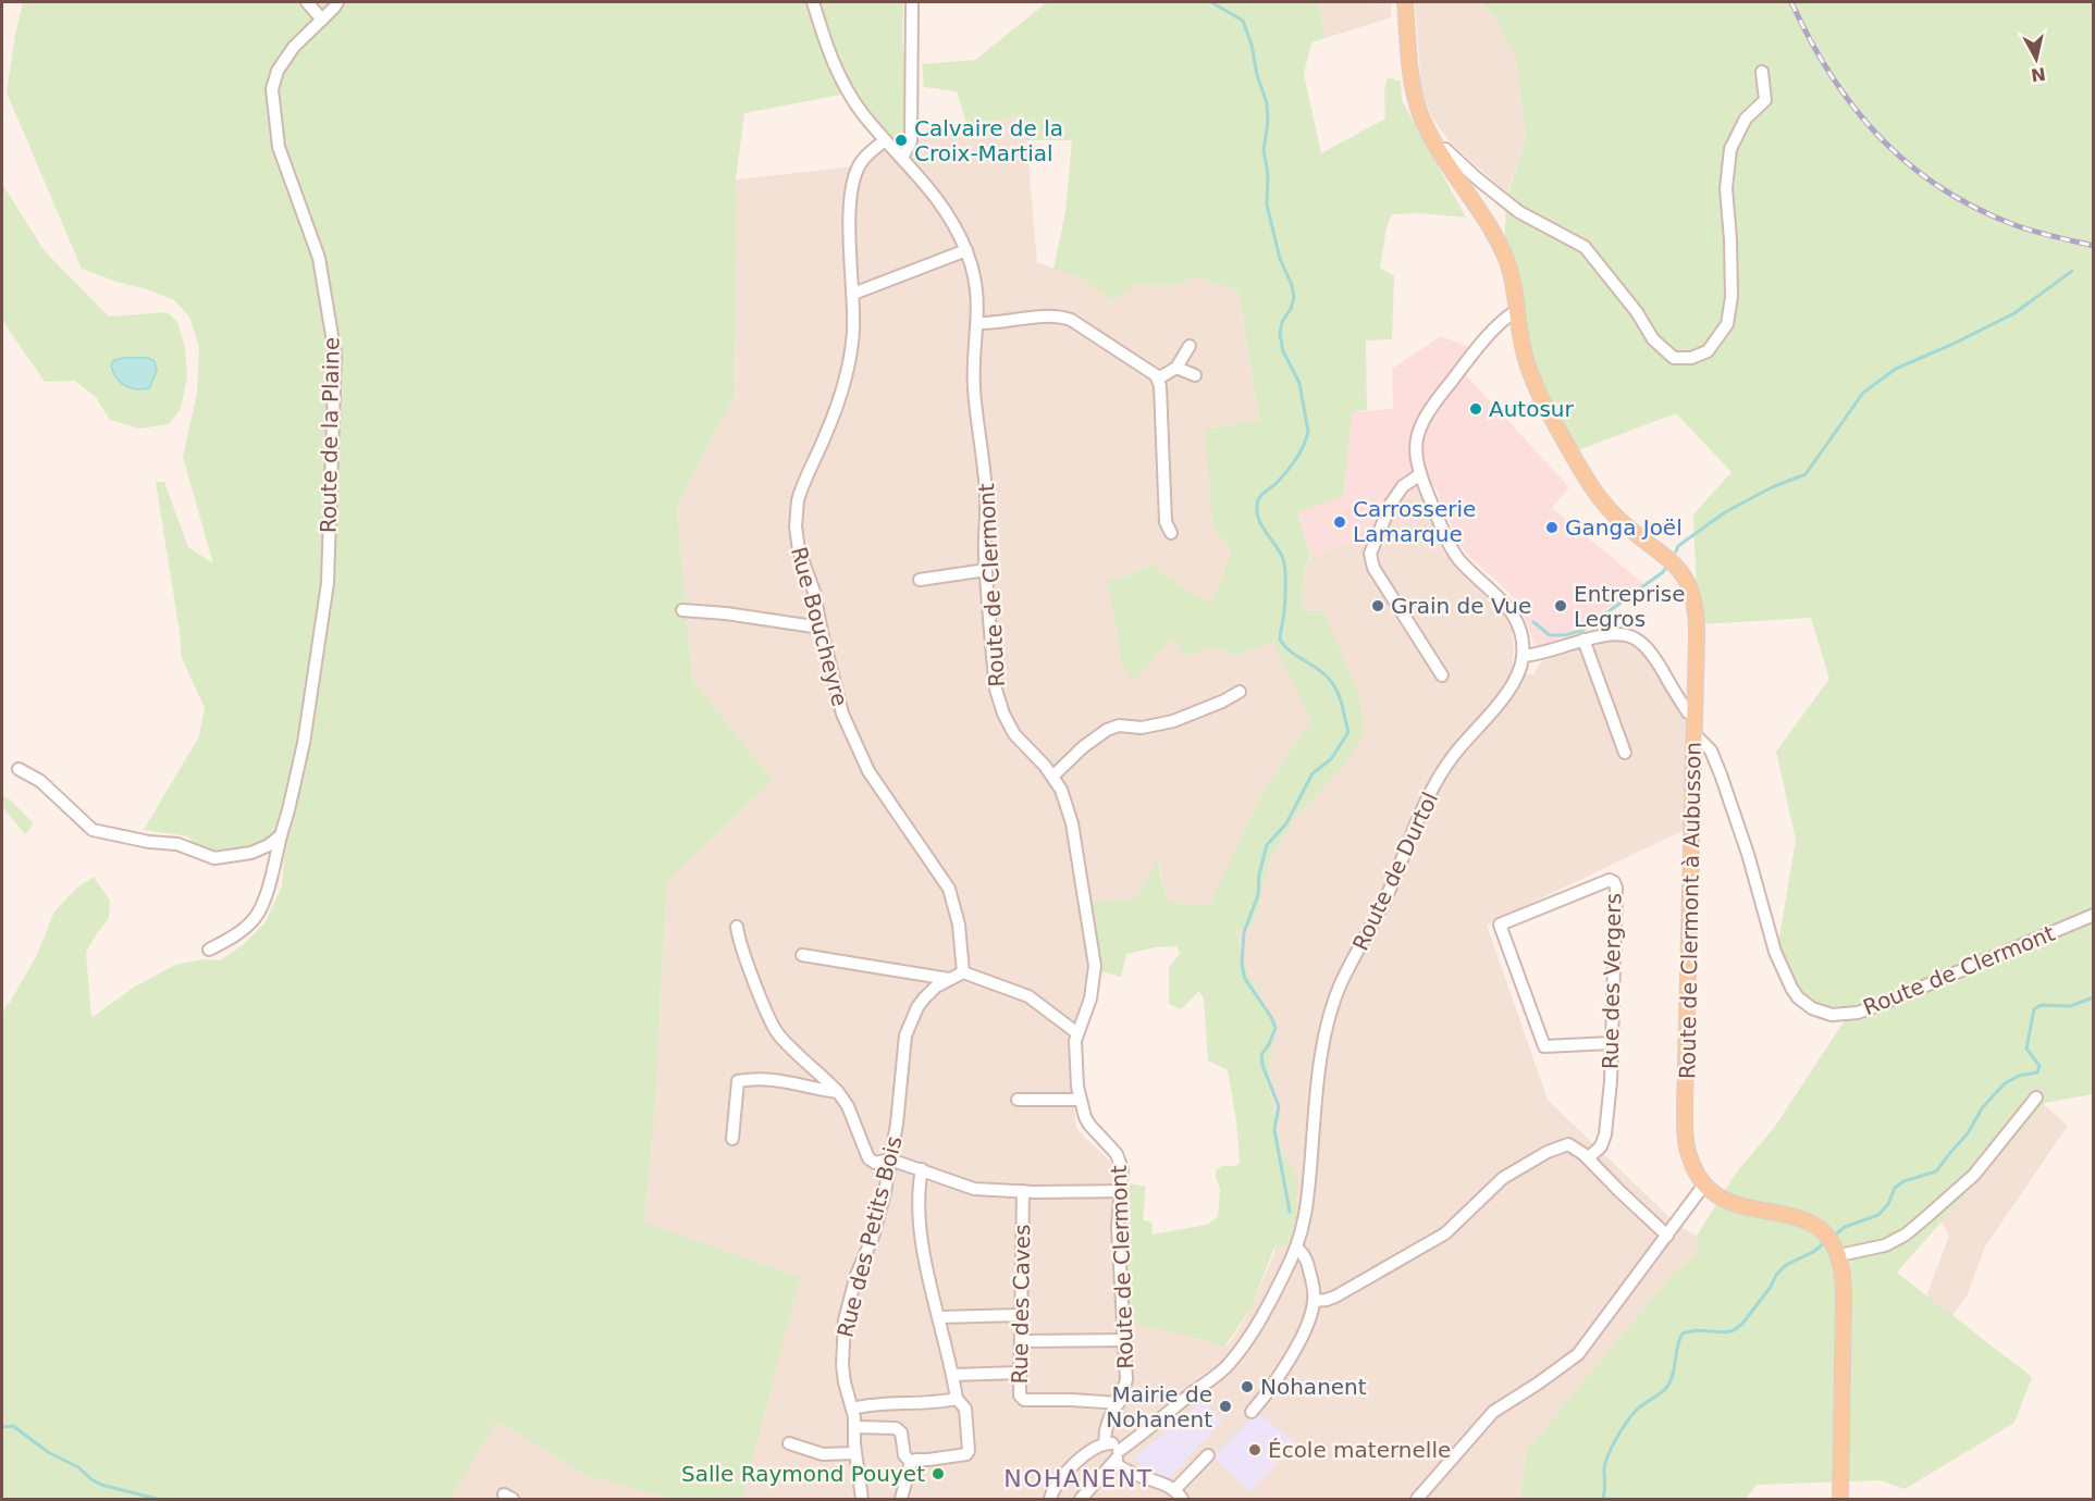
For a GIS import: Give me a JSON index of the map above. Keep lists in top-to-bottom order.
{
  "streets": {
    "main road": ["Route de Clermont à Aubusson"],
    "street": [
      "Route de la Plaine",
      "Route de Clermont",
      "Rue Boucheyre",
      "Route de Durtol",
      "Rue des Vergers",
      "Rue des Petits Bois",
      "Rue des Caves"
    ]
  },
  "crossings": [
    ["Route de Clermont", "Rue Boucheyre"],
    ["Route de Clermont", "Route de Clermont à Aubusson"],
    ["Route de Clermont", "Rue des Caves"],
    ["Rue Boucheyre", "Rue des Petits Bois"]
  ],
  "districts": ["NOHANENT"],
  "places": [
    "Calvaire de la Croix-Martial",
    "Autosur",
    "Carrosserie Lamarque",
    "Ganga Joël",
    "Grain de Vue",
    "Entreprise Legros",
    "Nohanent",
    "Mairie de Nohanent",
    "École maternelle",
    "Salle Raymond Pouyet"
  ],
  "north": "bottom"
}
